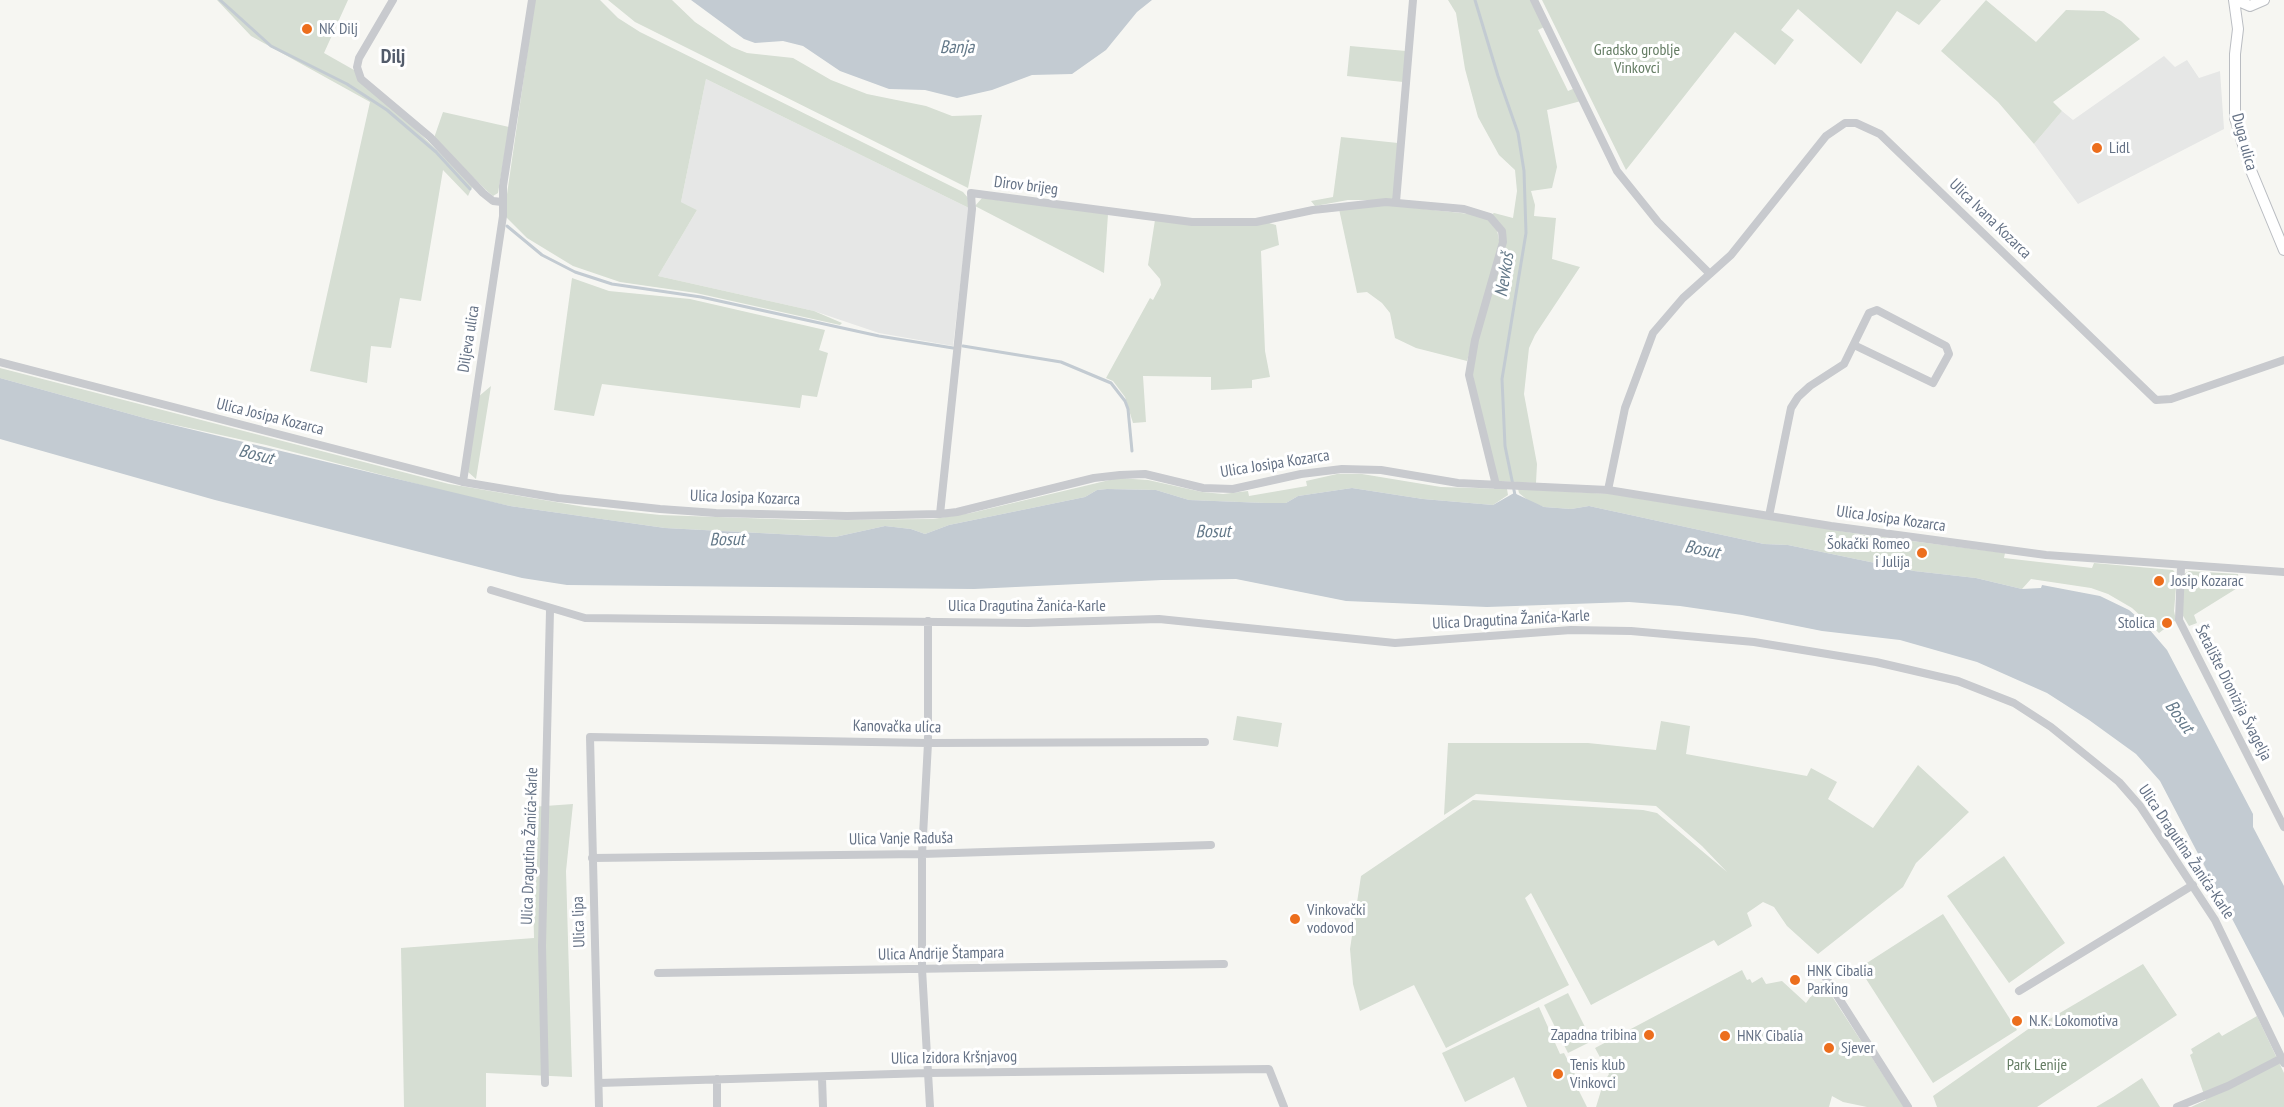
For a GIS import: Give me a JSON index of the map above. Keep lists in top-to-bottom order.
{
  "streets": {
    "main road": ["Duga ulica"],
    "street": [
      "Dirov brijeg",
      "Ulica Ivana Kozarca",
      "Diljeva ulica",
      "Ulica Josipa Kozarca",
      "Ulica Dragutina Žanića-Karle",
      "Šetalište Dionizija Švagelja",
      "Kanovačka ulica",
      "Ulica Vanje Raduša",
      "Ulica lipa",
      "Ulica Andrije Štampara",
      "Ulica Izidora Kršnjavog"
    ]
  },
  "crossings": [
    ["Dirov brijeg", "Ulica Josipa Kozarca"],
    ["Ulica Ivana Kozarca", "Ulica Josipa Kozarca"],
    ["Diljeva ulica", "Ulica Josipa Kozarca"],
    ["Ulica Josipa Kozarca", "Šetalište Dionizija Švagelja"],
    ["Kanovačka ulica", "Ulica lipa"],
    ["Ulica Vanje Raduša", "Ulica lipa"],
    ["Ulica lipa", "Ulica Izidora Kršnjavog"]
  ],
  "districts": ["Dilj"],
  "water": ["Banja", "Nevkoš", "Bosut"],
  "parks": ["Gradsko groblje Vinkovci", "Park Lenije"],
  "places": [
    "NK Dilj",
    "Lidl",
    "Šokački Romeo i Julija",
    "Josip Kozarac",
    "Stolica",
    "Vinkovački vodovod",
    "HNK Cibalia Parking",
    "N.K. Lokomotiva",
    "Zapadna tribina",
    "HNK Cibalia",
    "Sjever",
    "Tenis klub Vinkovci"
  ]
}
